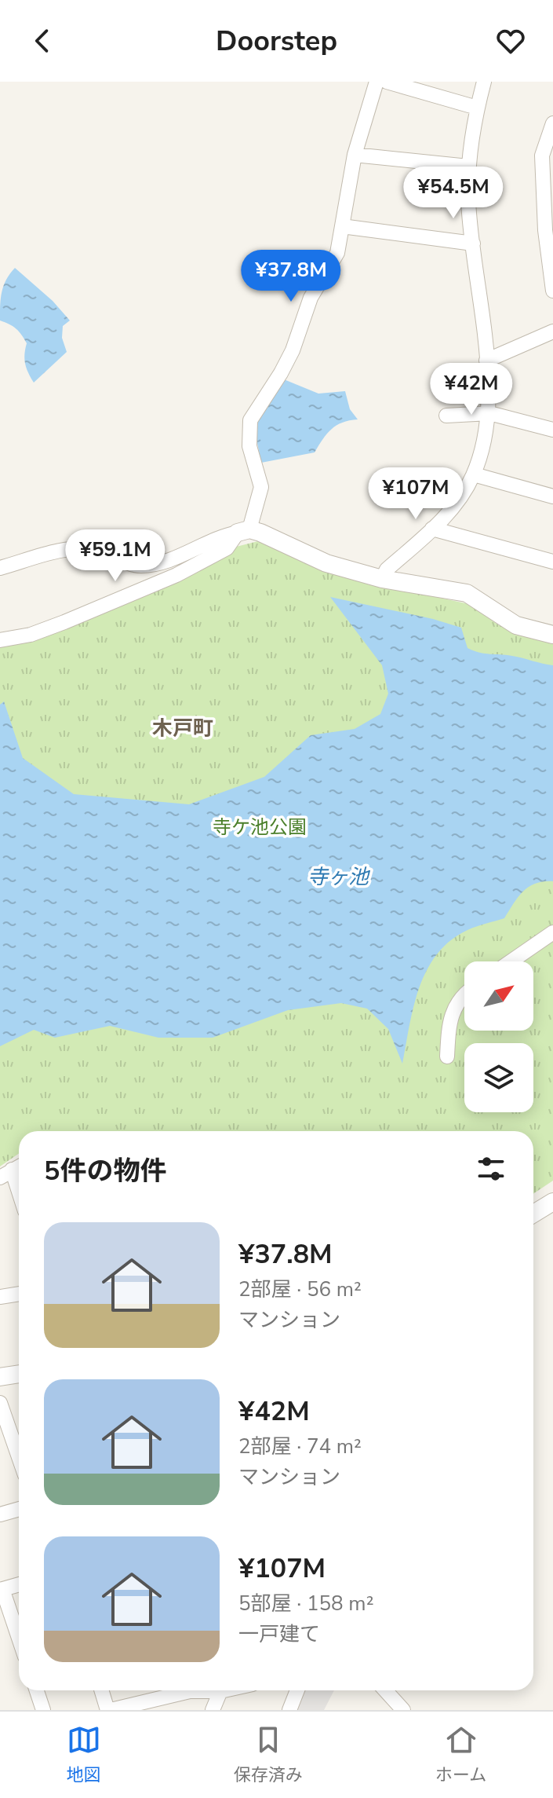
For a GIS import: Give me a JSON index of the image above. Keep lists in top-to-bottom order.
{
  "districts": ["木戸町"],
  "water": ["寺ヶ池"],
  "parks": ["寺ケ池公園"],
  "north": "top right",
  "page": {
    "header": "Doorstep",
    "price": [
      "¥54.5M",
      "¥37.8M",
      "¥42M",
      "¥107M",
      "¥59.1M"
    ],
    "heading": "5件の物件",
    "list": [
      {
        "name": "¥37.8M",
        "note": "2部屋 · 56 m² · マンション"
      },
      {
        "name": "¥42M",
        "note": "2部屋 · 74 m² · マンション"
      },
      {
        "name": "¥107M",
        "note": "5部屋 · 158 m² · 一戸建て"
      }
    ],
    "tabs": ["地図", "保存済み", "ホーム"]
  }
}
